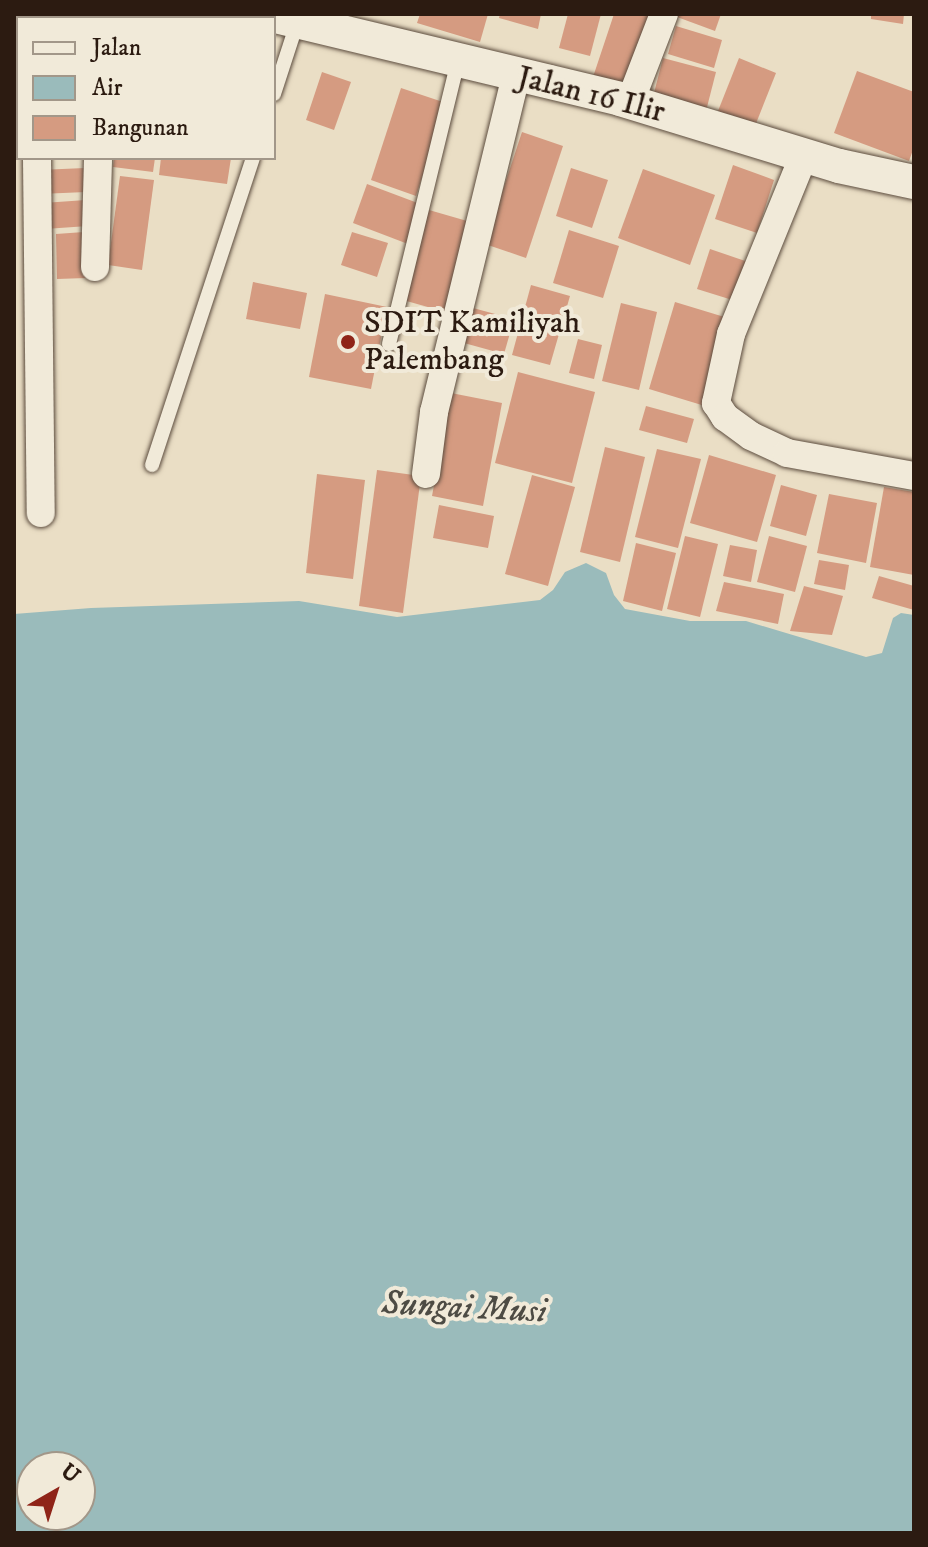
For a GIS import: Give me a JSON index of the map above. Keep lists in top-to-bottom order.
{
  "streets": {
    "street": ["Jalan 16 Ilir"]
  },
  "water": ["Sungai Musi"],
  "places": ["SDIT Kamiliyah Palembang"],
  "legend": ["Jalan", "Air", "Bangunan"],
  "north": "top right"
}
